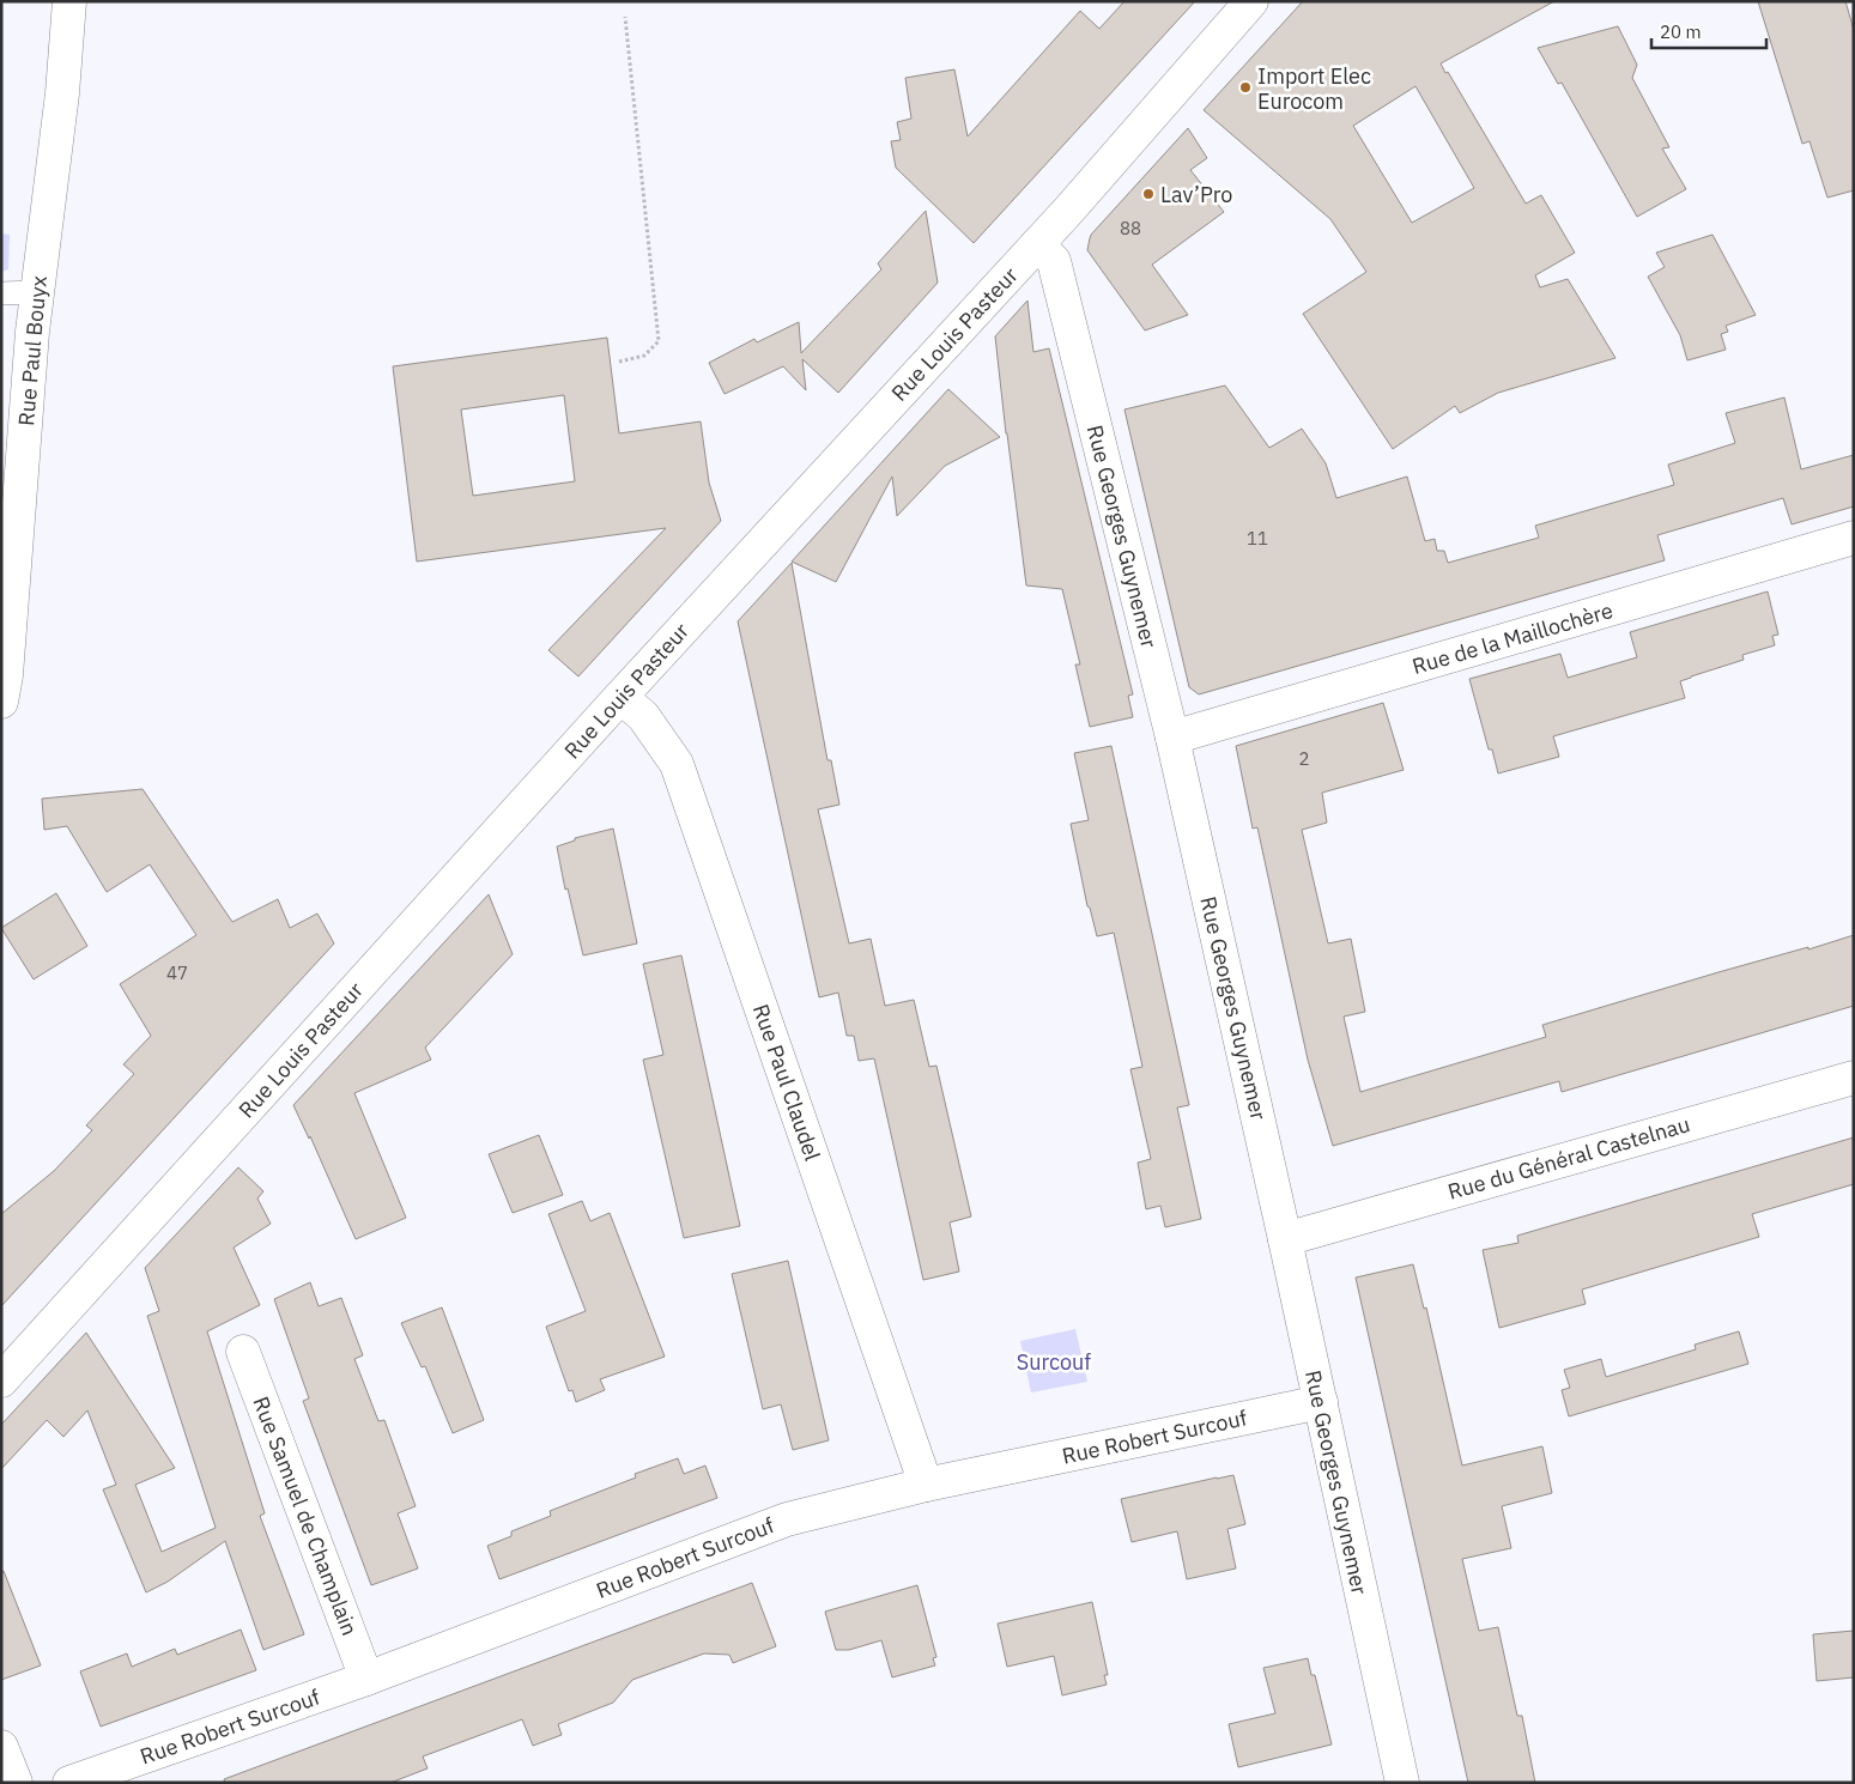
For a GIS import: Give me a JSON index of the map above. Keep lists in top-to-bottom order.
{
  "streets": {
    "street": [
      "Rue Louis Pasteur",
      "Rue Paul Bouyx",
      "Rue Georges Guynemer",
      "Rue de la Maillochère",
      "Rue Paul Claudel",
      "Rue du Général Castelnau",
      "Rue Robert Surcouf",
      "Rue Samuel de Champlain"
    ]
  },
  "crossings": [
    ["Rue Louis Pasteur", "Rue Georges Guynemer"],
    ["Rue Louis Pasteur", "Rue Paul Claudel"],
    ["Rue Georges Guynemer", "Rue de la Maillochère"],
    ["Rue Georges Guynemer", "Rue du Général Castelnau"],
    ["Rue Georges Guynemer", "Rue Robert Surcouf"],
    ["Rue Paul Claudel", "Rue Robert Surcouf"],
    ["Rue Robert Surcouf", "Rue Samuel de Champlain"]
  ],
  "parks": ["Surcouf"],
  "places": ["Import Elec Eurocom", "Lav’Pro"],
  "house_numbers": [
    "88",
    "11",
    "2",
    "47"
  ],
  "scale_bar": "20 m"
}
